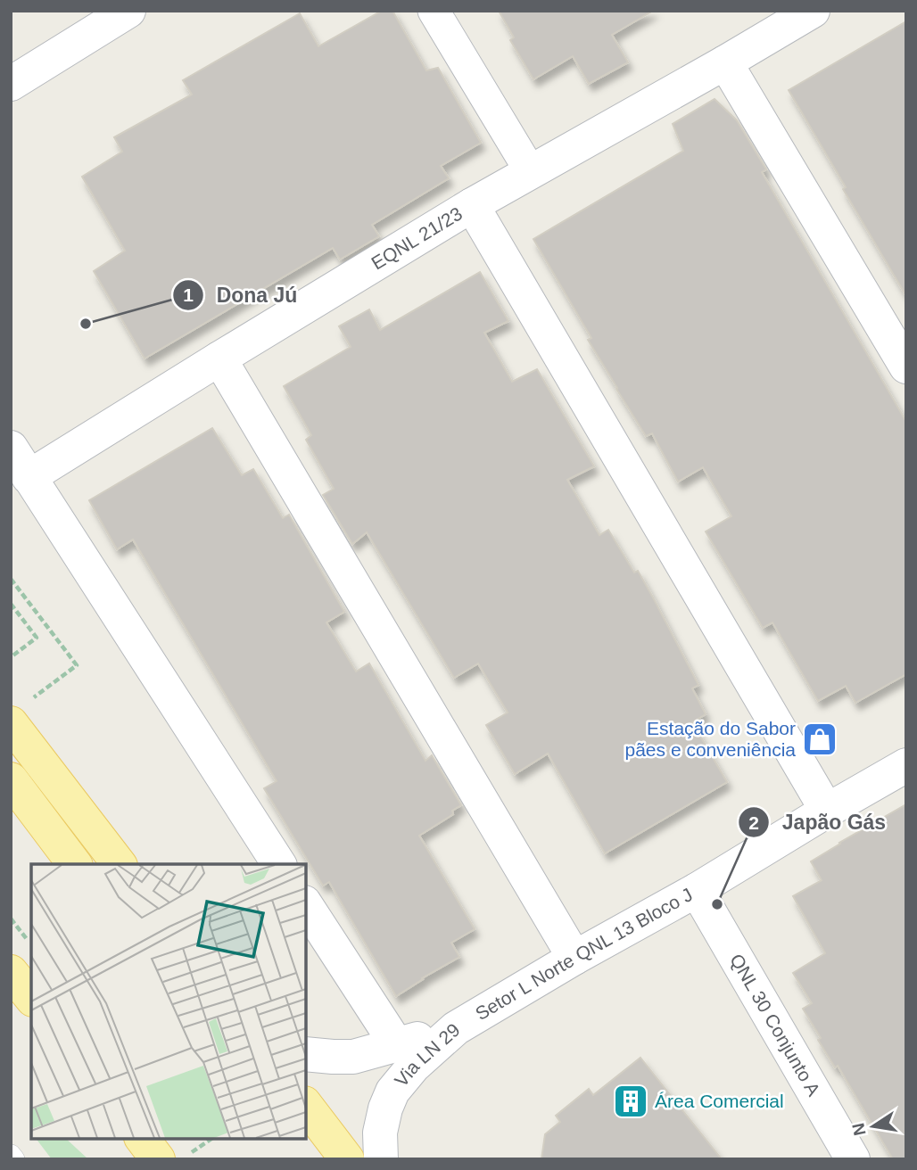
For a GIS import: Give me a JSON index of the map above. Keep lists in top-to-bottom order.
{
  "streets": {
    "street": [
      "EQNL 21/23",
      "Setor L Norte QNL 13 Bloco J",
      "QNL 30 Conjunto A",
      "Via LN 29"
    ]
  },
  "crossings": [
    ["Setor L Norte QNL 13 Bloco J", "QNL 30 Conjunto A"],
    ["Setor L Norte QNL 13 Bloco J", "Via LN 29"]
  ],
  "places": {
    "other": ["Dona Jú", "Japão Gás"],
    "shop": ["Estação do Sabor pães e conveniência"],
    "building": ["Área Comercial"]
  },
  "north": "left"
}
